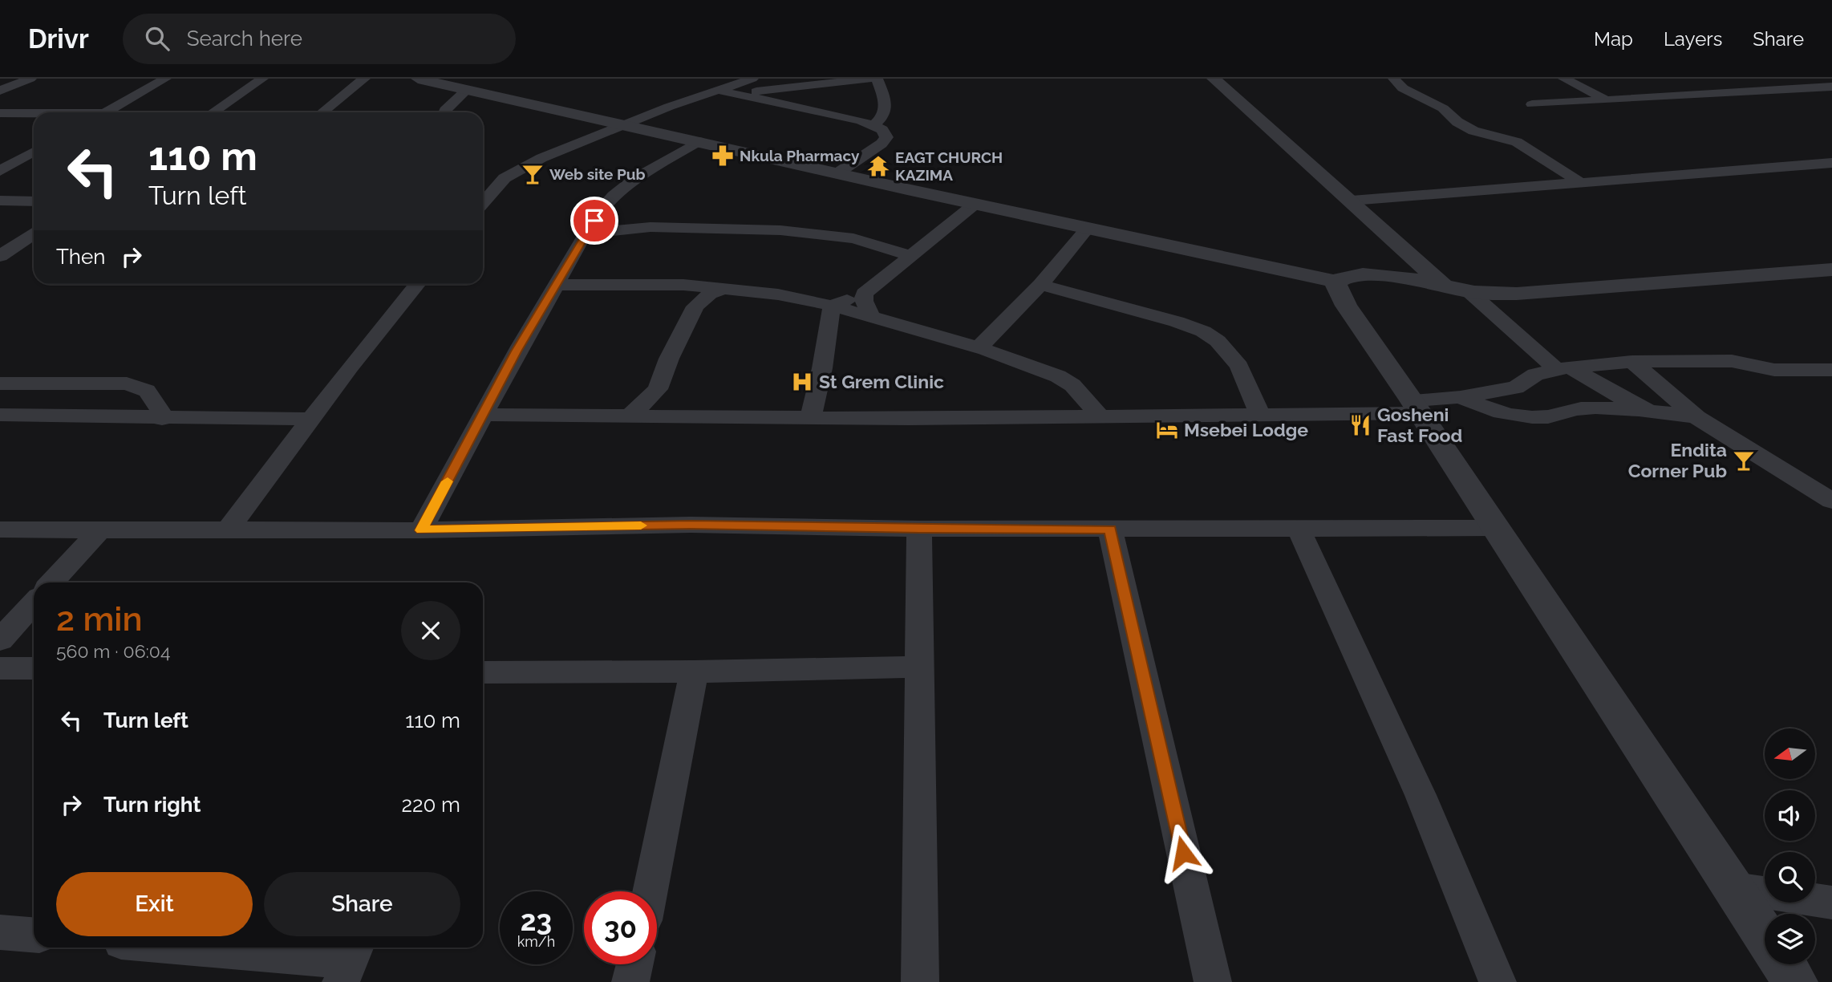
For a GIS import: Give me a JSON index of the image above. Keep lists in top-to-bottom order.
{
  "places": {
    "pharmacy": ["Nkula Pharmacy"],
    "temple": ["EAGT CHURCH KAZIMA"],
    "bar": ["Web site Pub", "Endita Corner Pub"],
    "hospital": ["St Grem Clinic"],
    "restaurant": ["Gosheni Fast Food"],
    "hotel": ["Msebei Lodge"]
  },
  "north": "left",
  "page": {
    "header": "Drivr",
    "search": "Search here",
    "nav": ["Map", "Layers", "Share"],
    "turn": ["110 m", "Turn left"],
    "then": "Then",
    "heading": ["2 min", "560 m · 06:04"],
    "list": [
      {
        "name": "Turn left",
        "value": "110 m"
      },
      {
        "name": "Turn right",
        "value": "220 m"
      }
    ],
    "buttons": ["Exit", "Share"],
    "speed": "23 km/h",
    "limit": "30"
  }
}
